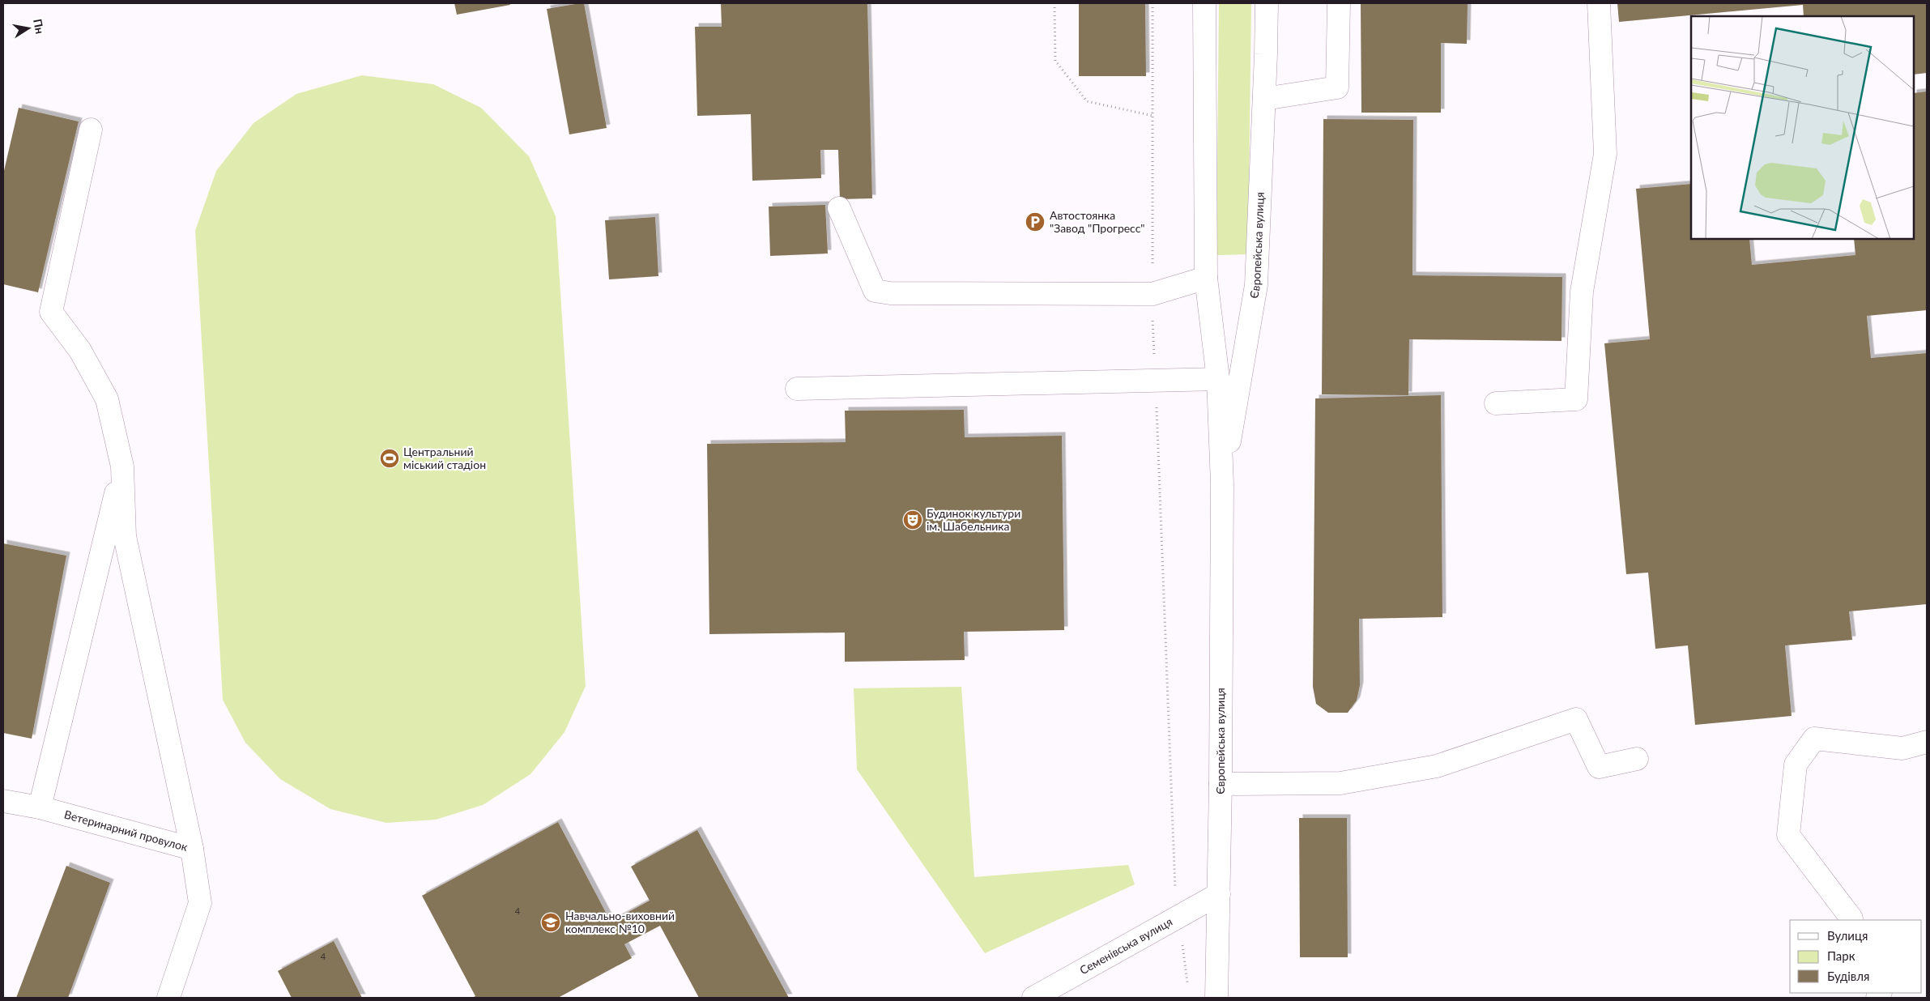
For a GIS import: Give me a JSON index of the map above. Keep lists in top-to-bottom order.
{
  "streets": {
    "street": ["Європейська вулиця", "Ветеринарний провулок", "Семенівська вулиця"]
  },
  "crossings": [
    ["Європейська вулиця", "Семенівська вулиця"]
  ],
  "places": {
    "parking": ["Автостоянка \"Завод \"Прогресс\""],
    "sports": ["Центральний міський стадіон"],
    "theatre": ["Будинок культури ім. Шабельника"],
    "school or university": ["Навчально-виховний комплекс №10"]
  },
  "house_numbers": ["4", "4"],
  "legend": ["Вулиця", "Парк", "Будівля"],
  "north": "right"
}
